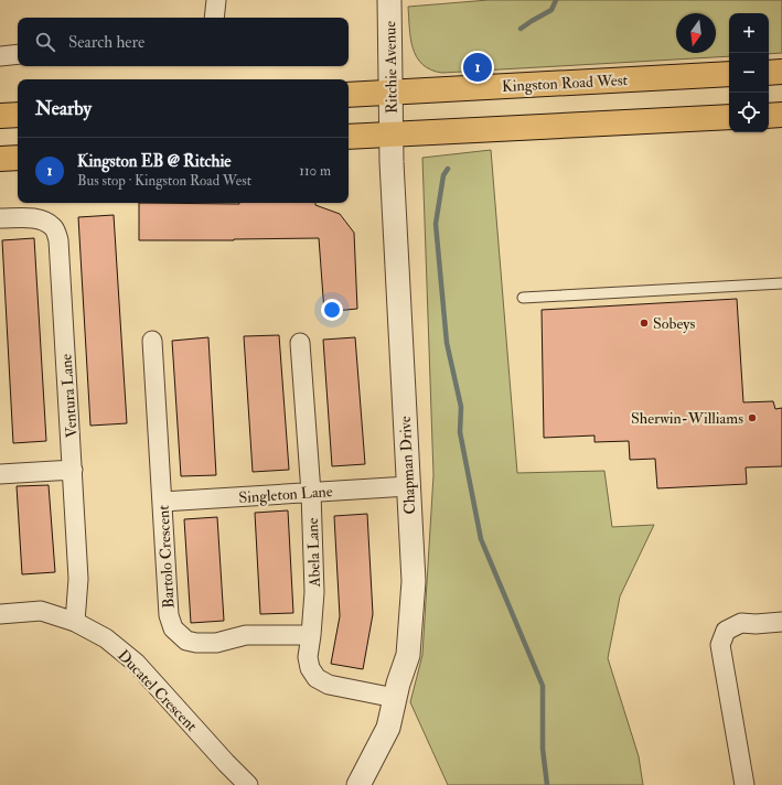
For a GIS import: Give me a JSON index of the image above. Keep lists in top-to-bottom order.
{
  "streets": {
    "main road": ["Kingston Road West"],
    "street": [
      "Ritchie Avenue",
      "Ventura Lane",
      "Chapman Drive",
      "Singleton Lane",
      "Abela Lane",
      "Bartolo Crescent",
      "Ducatel Crescent"
    ]
  },
  "crossings": [
    ["Ritchie Avenue", "Kingston Road West"],
    ["Ritchie Avenue", "Chapman Drive"],
    ["Ventura Lane", "Ducatel Crescent"],
    ["Chapman Drive", "Singleton Lane"],
    ["Chapman Drive", "Abela Lane"],
    ["Singleton Lane", "Abela Lane"],
    ["Singleton Lane", "Bartolo Crescent"],
    ["Abela Lane", "Bartolo Crescent"]
  ],
  "places": ["Sobeys", "Sherwin-Williams"],
  "north": "bottom",
  "page": {
    "map_buttons": ["+", "−"],
    "search": "Search here",
    "pins": "1",
    "heading": "Nearby",
    "list": [
      {
        "mark": "1",
        "name": "Kingston EB @ Ritchie",
        "note": "Bus stop · Kingston Road West",
        "value": "110 m"
      }
    ]
  }
}
